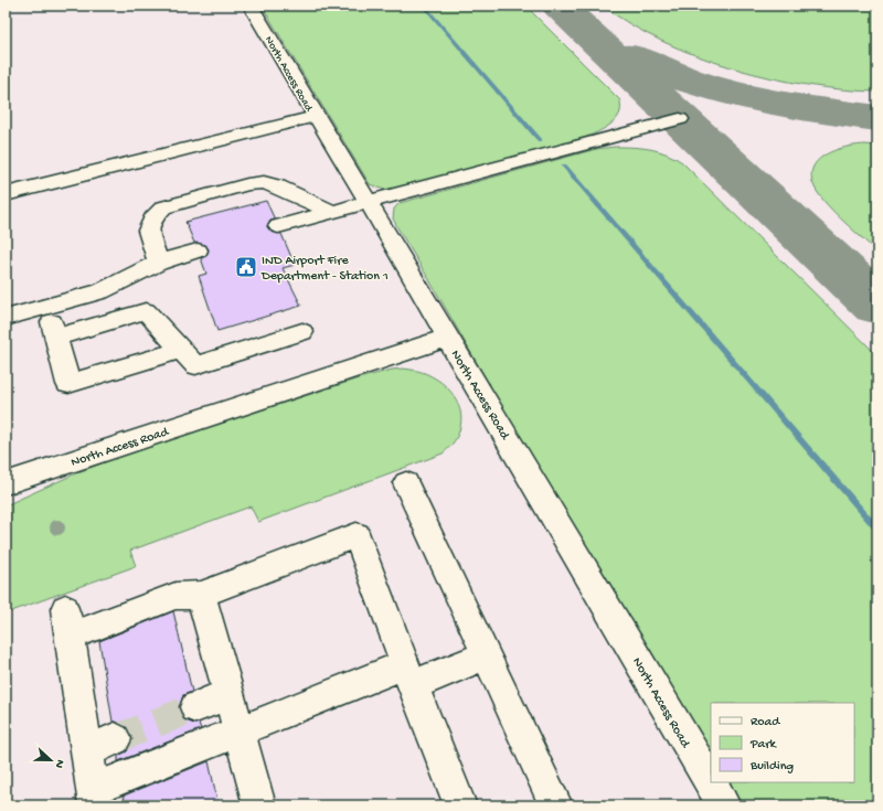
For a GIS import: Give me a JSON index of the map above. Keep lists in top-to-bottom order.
{
  "streets": {
    "street": ["North Access Road"]
  },
  "places": {
    "public building": ["IND Airport Fire Department - Station 1"]
  },
  "legend": ["Road", "Park", "Building"],
  "north": "right"
}
